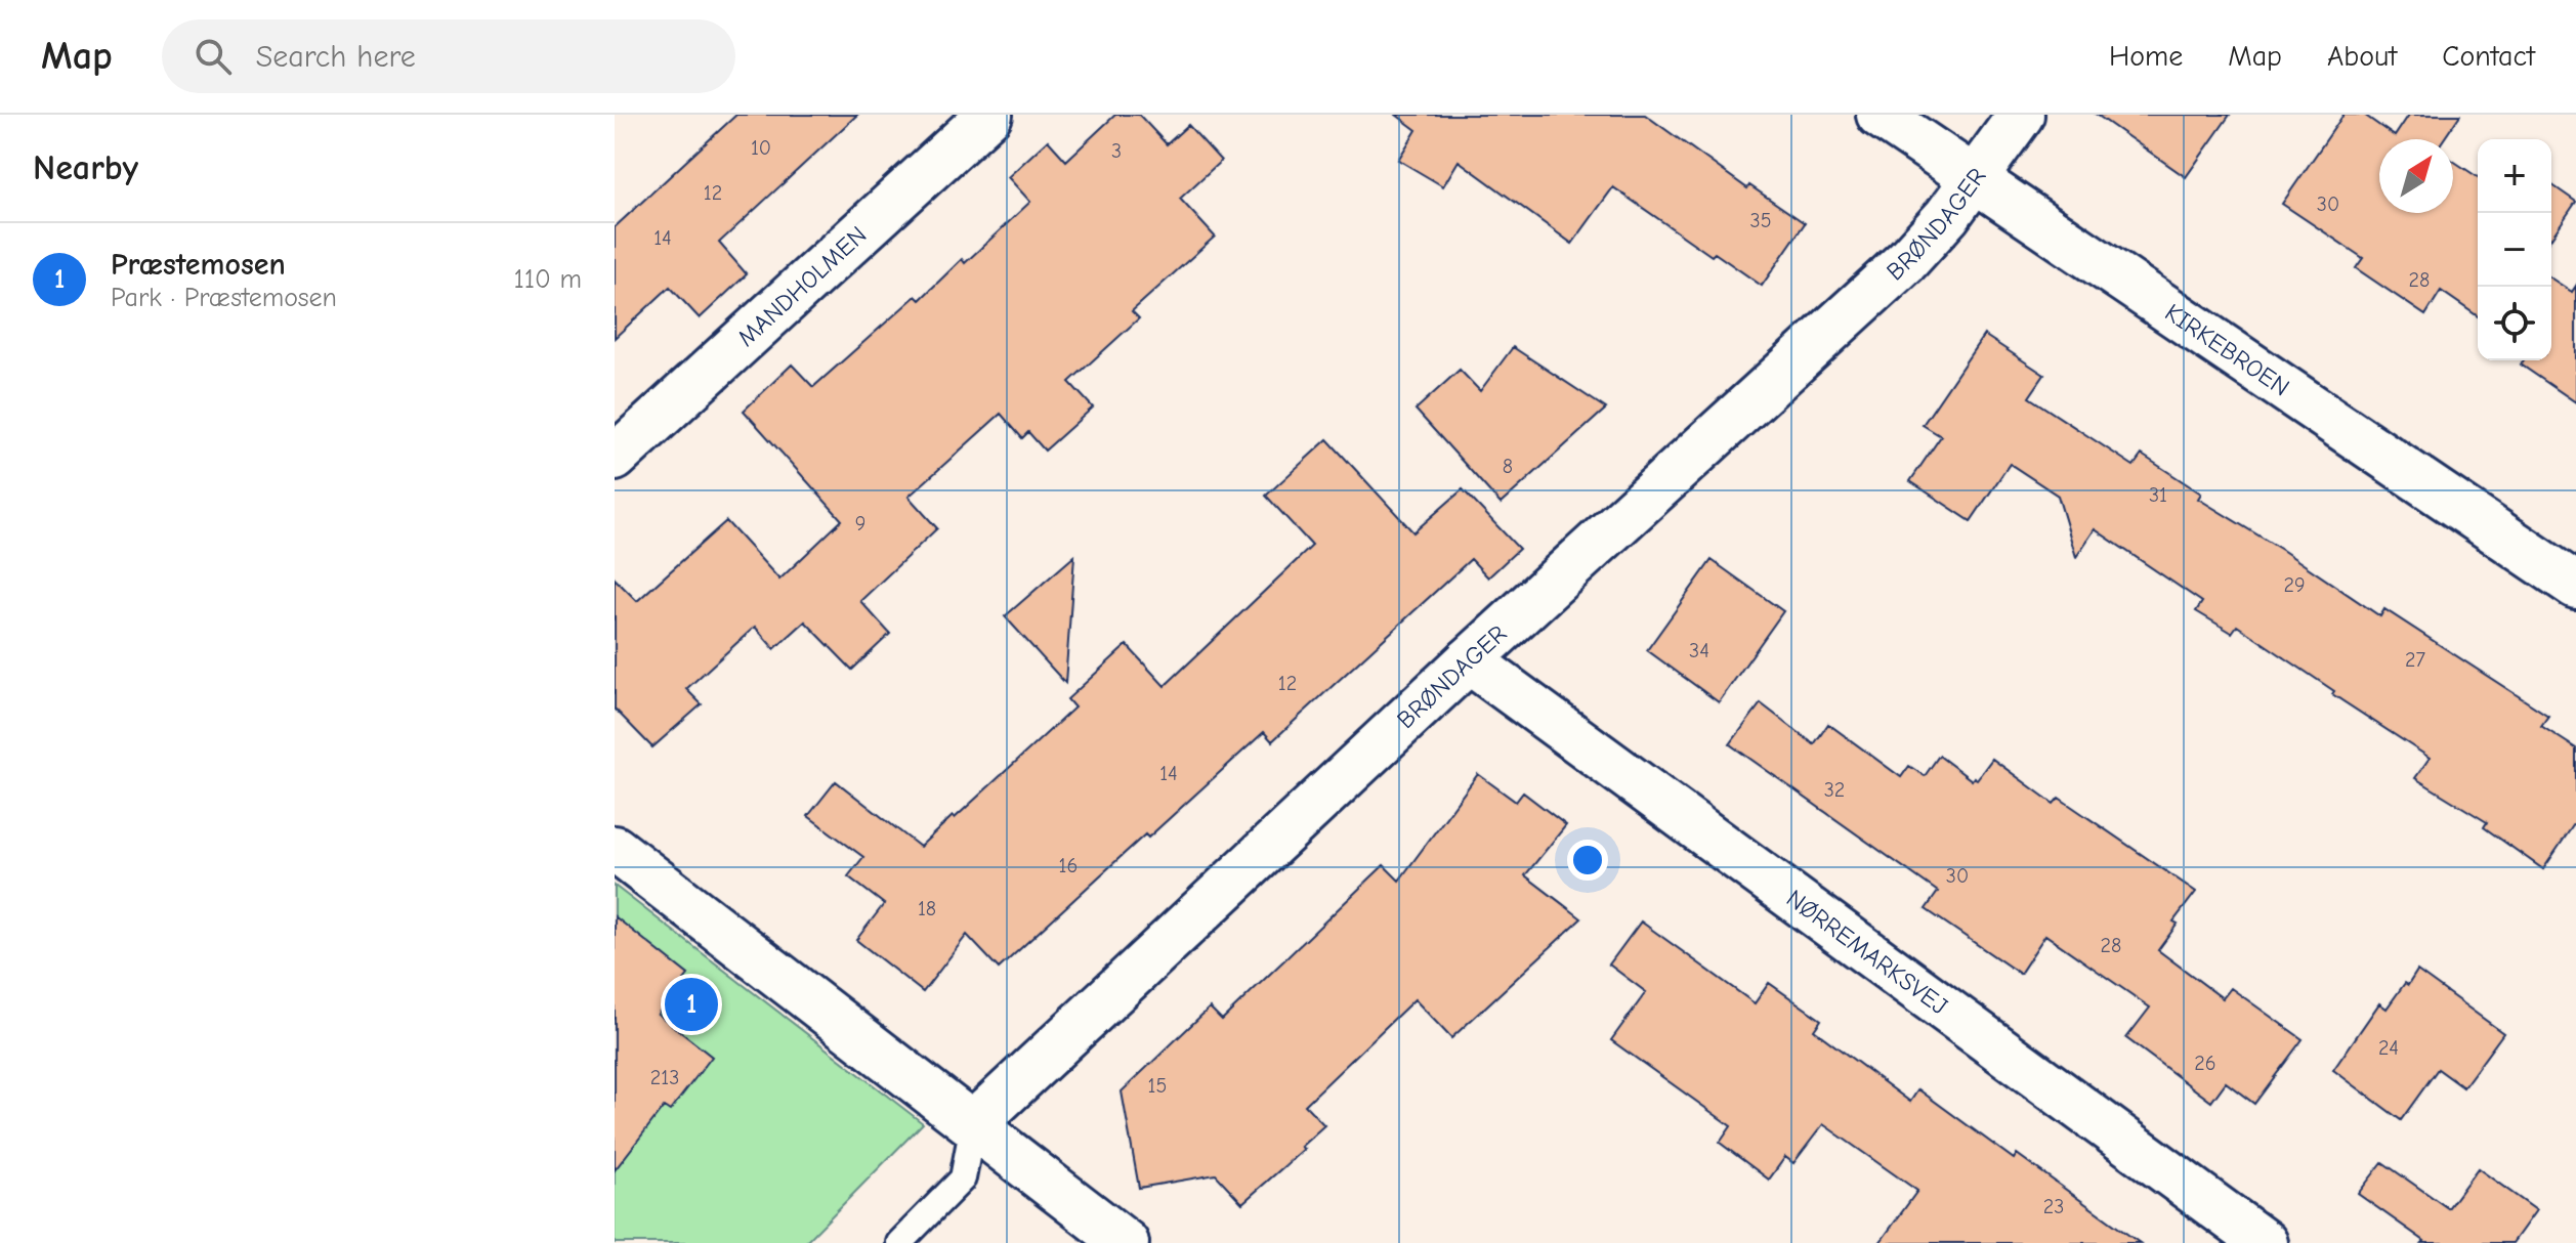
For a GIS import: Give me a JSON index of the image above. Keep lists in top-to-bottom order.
{
  "streets": {
    "street": [
      "BRØNDAGER",
      "MANDHOLMEN",
      "KIRKEBROEN",
      "NØRREMARKSVEJ"
    ]
  },
  "crossings": [
    ["BRØNDAGER", "KIRKEBROEN"],
    ["BRØNDAGER", "NØRREMARKSVEJ"]
  ],
  "house_numbers": [
    "10",
    "3",
    "12",
    "30",
    "35",
    "14",
    "28",
    "8",
    "31",
    "9",
    "29",
    "34",
    "27",
    "12",
    "14",
    "32",
    "16",
    "30",
    "18",
    "28",
    "24",
    "26",
    "213",
    "15",
    "23"
  ],
  "north": "top right",
  "page": {
    "header": "Map",
    "search": "Search here",
    "nav": [
      "Home",
      "Map",
      "About",
      "Contact"
    ],
    "heading": "Nearby",
    "map_buttons": ["+", "−"],
    "list": [
      {
        "mark": "1",
        "name": "Præstemosen",
        "note": "Park · Præstemosen",
        "value": "110 m"
      }
    ],
    "pins": "1"
  }
}
